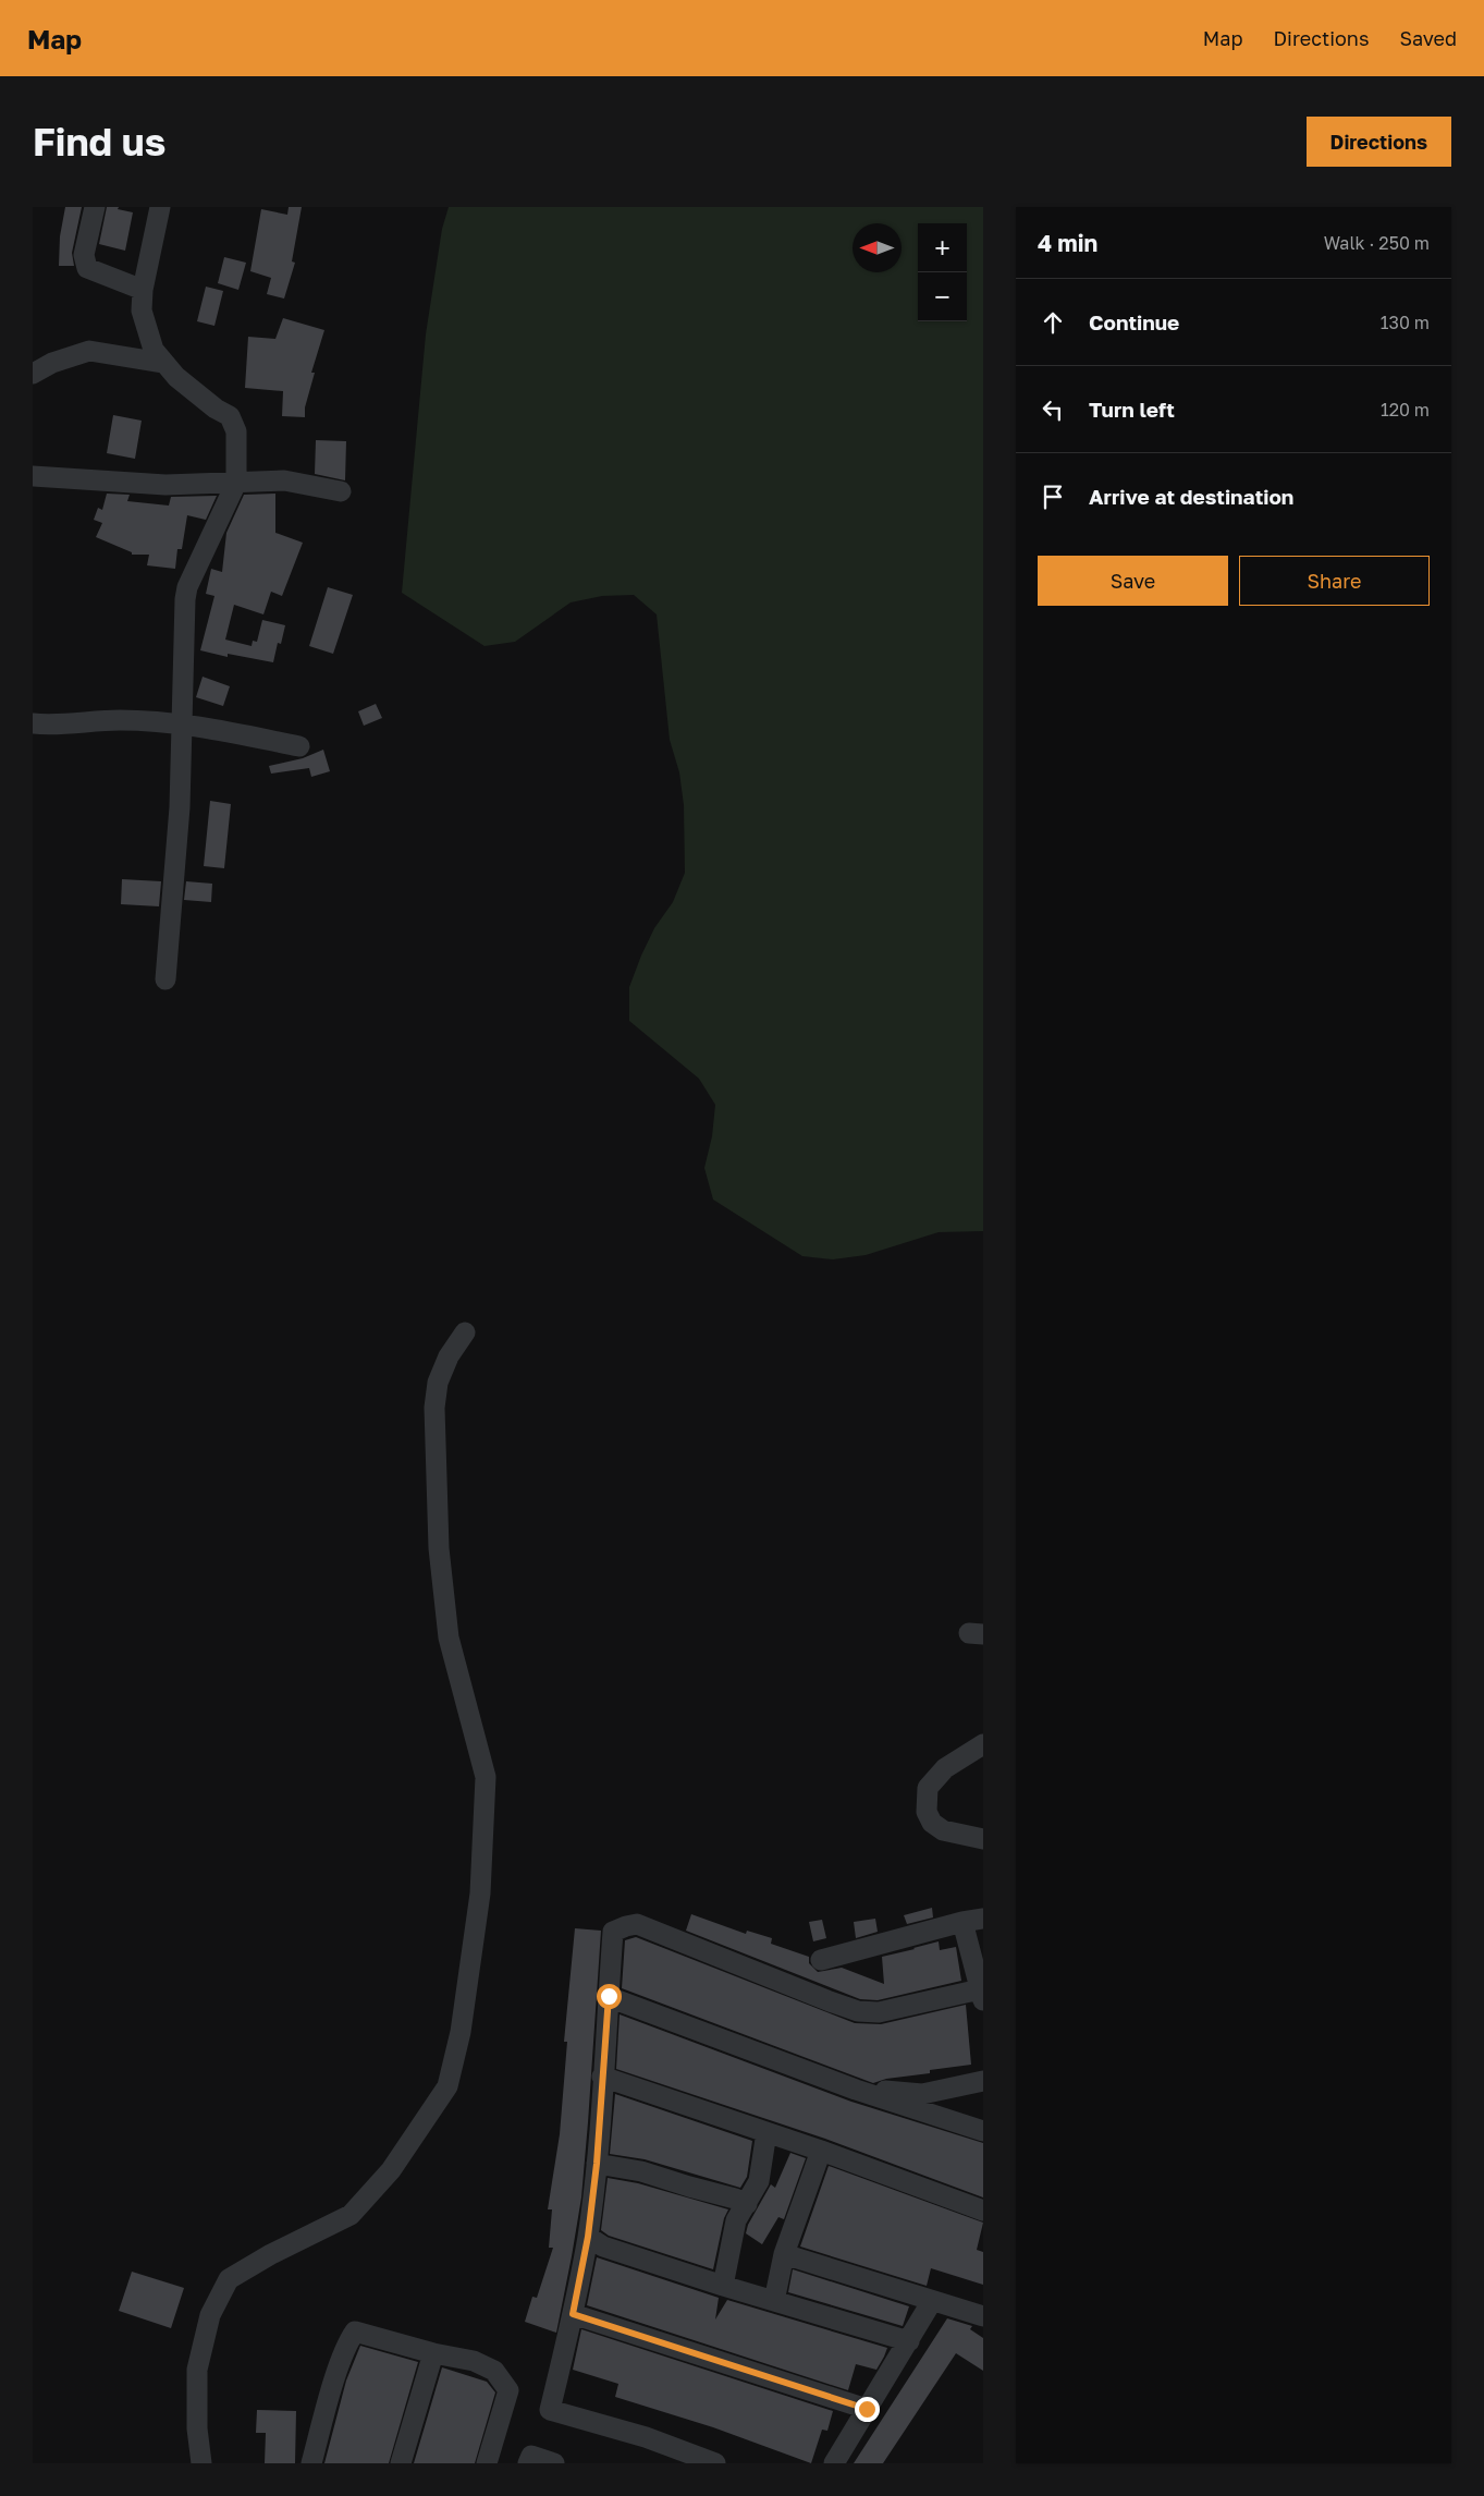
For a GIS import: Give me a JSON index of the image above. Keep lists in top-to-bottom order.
{
  "north": "left",
  "page": {
    "header": "Map",
    "nav": ["Map", "Directions", "Saved"],
    "buttons": [
      "Directions",
      ["Save", "Share"]
    ],
    "title": "Find us",
    "heading": ["4 min", "Walk · 250 m"],
    "map_buttons": ["+", "−"],
    "list": [
      ["Continue", "130 m"],
      ["Turn left", "120 m"],
      "Arrive at destination"
    ]
  }
}
